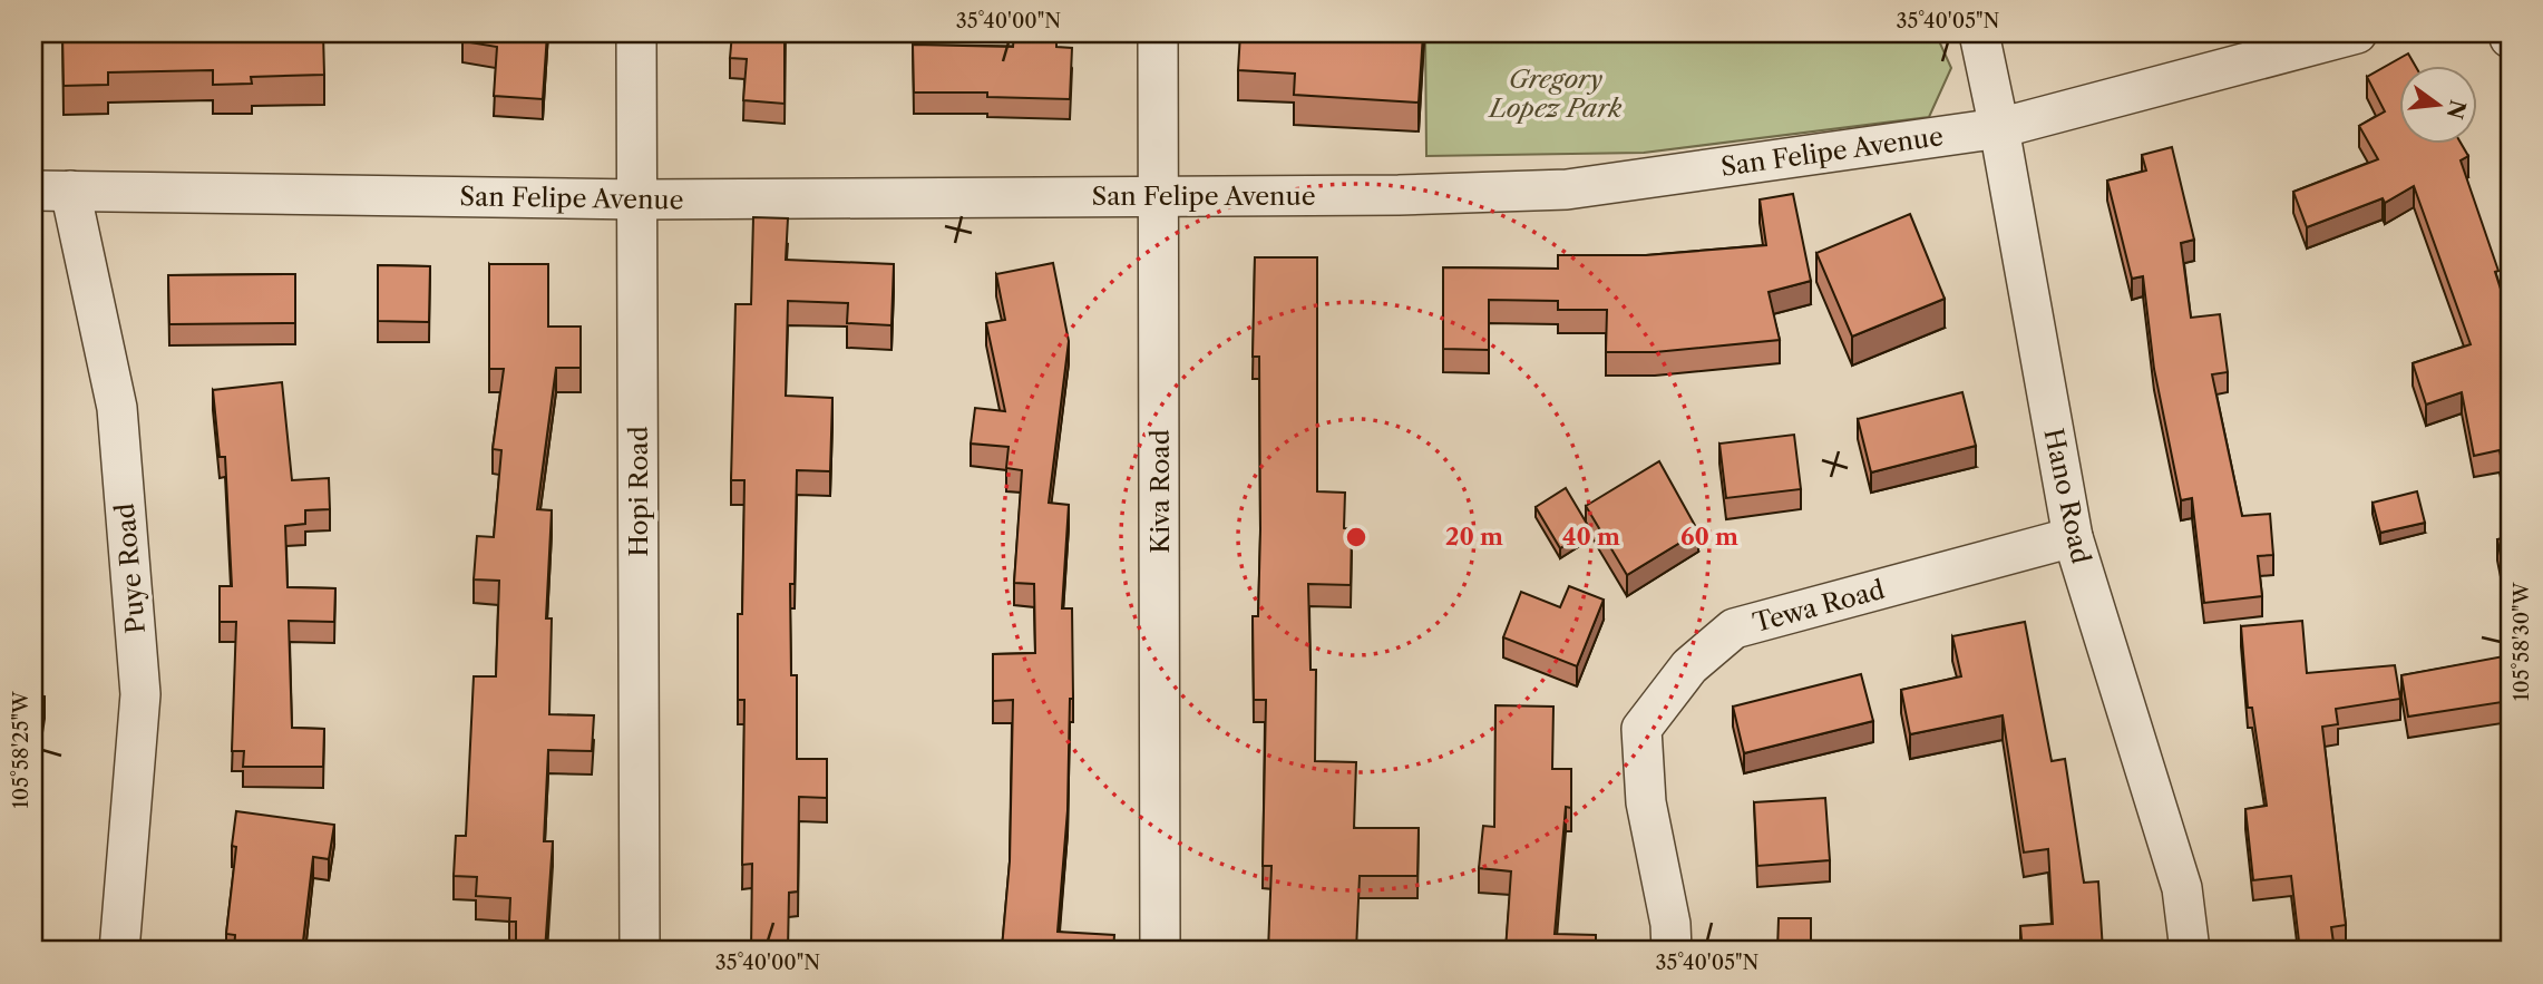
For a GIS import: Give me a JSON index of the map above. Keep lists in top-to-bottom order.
{
  "streets": {
    "street": [
      "San Felipe Avenue",
      "Hopi Road",
      "Kiva Road",
      "Hano Road",
      "Puye Road",
      "Tewa Road"
    ]
  },
  "crossings": [
    ["San Felipe Avenue", "Hopi Road"],
    ["San Felipe Avenue", "Kiva Road"],
    ["San Felipe Avenue", "Hano Road"],
    ["San Felipe Avenue", "Puye Road"],
    ["Hano Road", "Tewa Road"]
  ],
  "parks": ["Gregory Lopez Park"],
  "north": "right",
  "coordinates": [
    "35°40'00\"N",
    "35°40'05\"N",
    "105°58'30\"W",
    "105°58'25\"W"
  ],
  "rings": ["20 m", "40 m", "60 m"]
}
